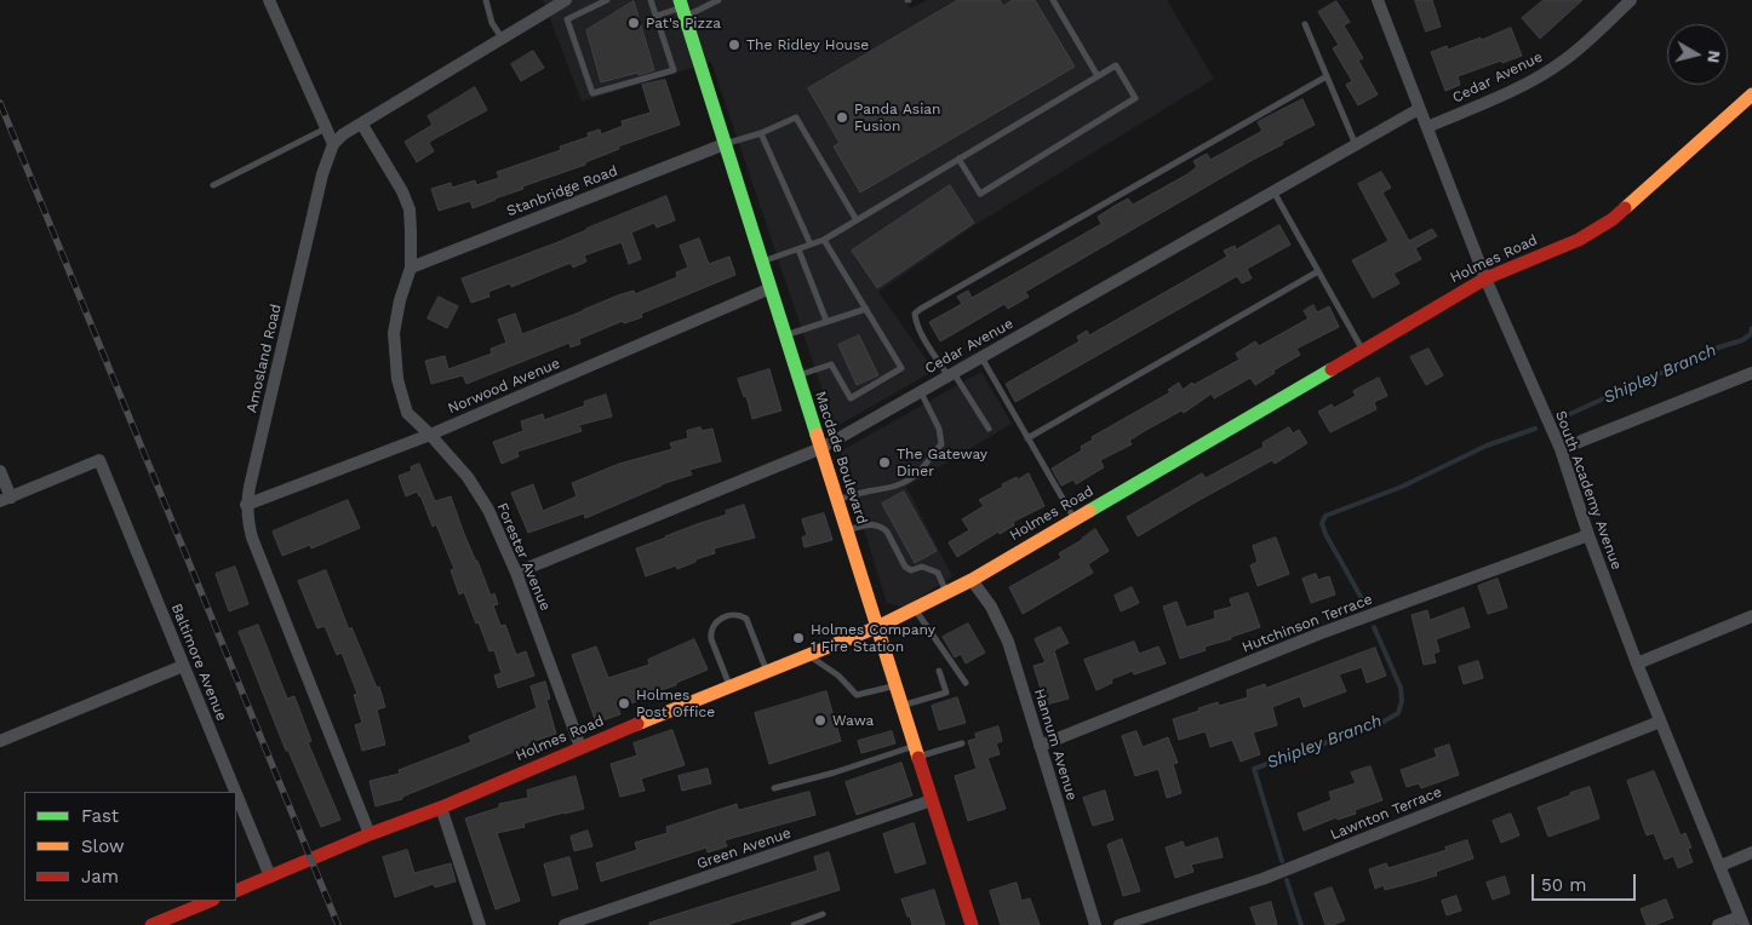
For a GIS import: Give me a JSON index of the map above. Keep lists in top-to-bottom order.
{
  "streets": {
    "street": [
      "Cedar Avenue",
      "Stanbridge Road",
      "Holmes Road",
      "Amosland Road",
      "Norwood Avenue",
      "Macdade Boulevard",
      "South Academy Avenue",
      "Forester Avenue",
      "Hutchinson Terrace",
      "Baltimore Avenue",
      "Hannum Avenue",
      "Lawnton Terrace",
      "Green Avenue"
    ]
  },
  "crossings": [
    ["Cedar Avenue", "Macdade Boulevard"],
    ["Cedar Avenue", "South Academy Avenue"],
    ["Cedar Avenue", "Forester Avenue"],
    ["Stanbridge Road", "Macdade Boulevard"],
    ["Stanbridge Road", "Forester Avenue"],
    ["Holmes Road", "Amosland Road"],
    ["Holmes Road", "Macdade Boulevard"],
    ["Holmes Road", "South Academy Avenue"],
    ["Holmes Road", "Forester Avenue"],
    ["Holmes Road", "Baltimore Avenue"],
    ["Holmes Road", "Hannum Avenue"],
    ["Amosland Road", "Norwood Avenue"],
    ["Norwood Avenue", "Macdade Boulevard"],
    ["Norwood Avenue", "Forester Avenue"],
    ["Macdade Boulevard", "Green Avenue"],
    ["South Academy Avenue", "Hutchinson Terrace"],
    ["South Academy Avenue", "Lawnton Terrace"],
    ["Hutchinson Terrace", "Hannum Avenue"]
  ],
  "water": ["Shipley Branch"],
  "places": [
    "Pat's Pizza",
    "The Ridley House",
    "Panda Asian Fusion",
    "The Gateway Diner",
    "Holmes Company 1 Fire Station",
    "Holmes Post Office",
    "Wawa"
  ],
  "legend": ["Fast", "Slow", "Jam"],
  "scale_bar": "50 m",
  "north": "right"
}
